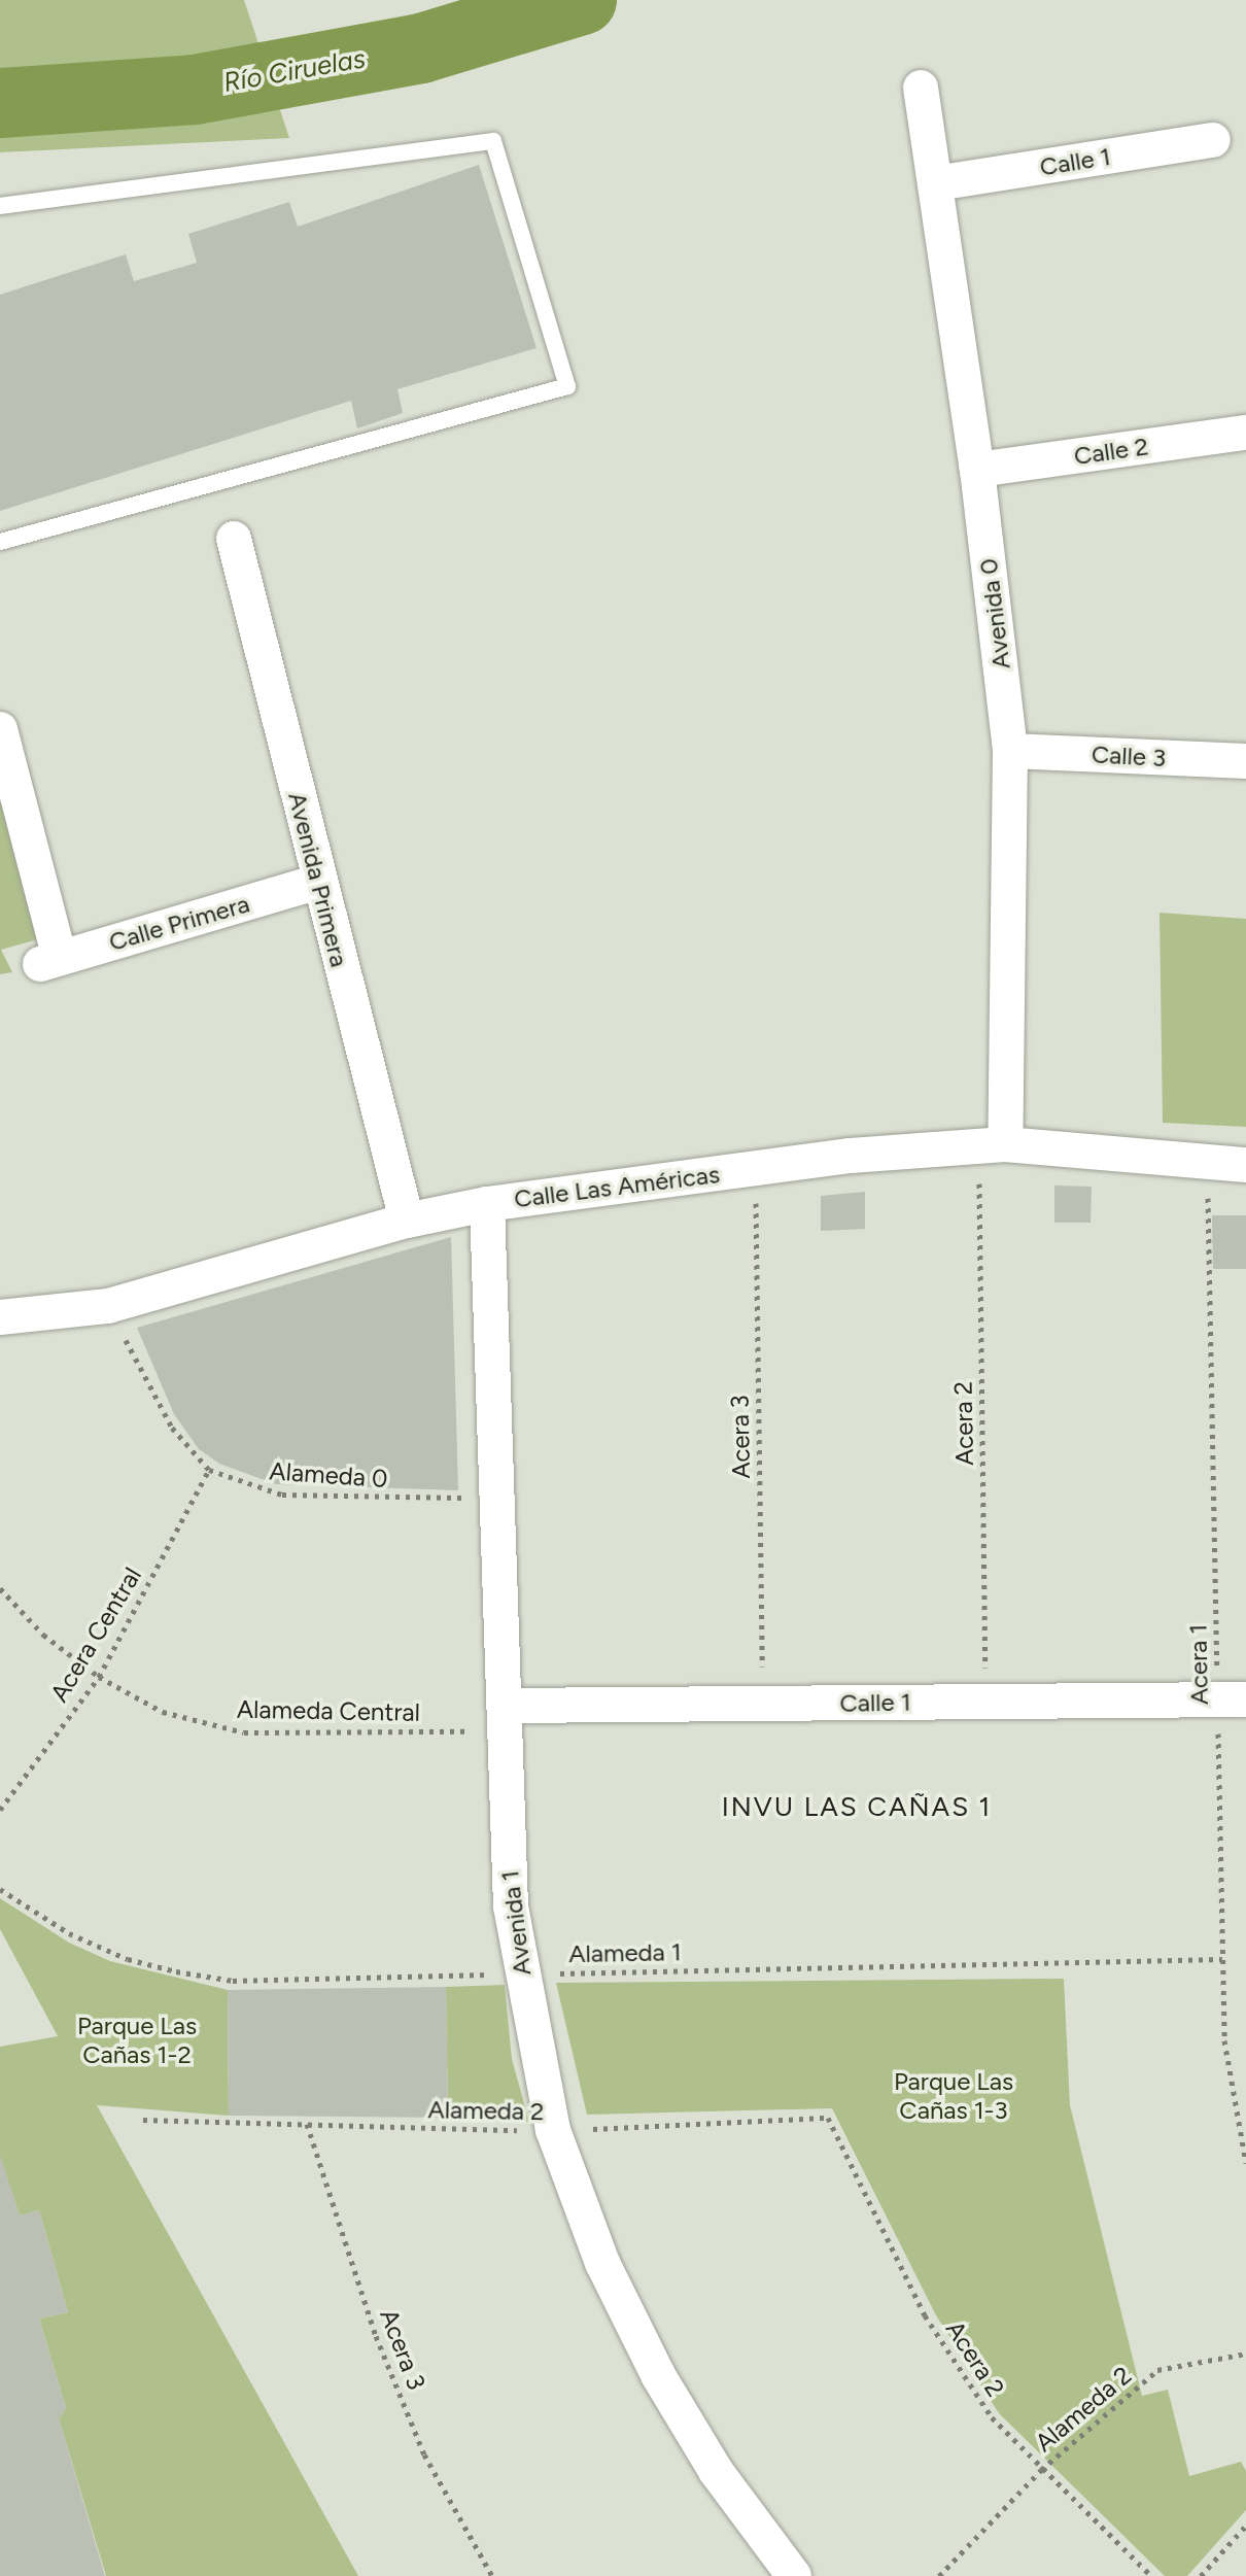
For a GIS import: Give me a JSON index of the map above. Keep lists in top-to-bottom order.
{
  "streets": {
    "street": [
      "Calle 1",
      "Calle 2",
      "Avenida 0",
      "Calle 3",
      "Avenida Primera",
      "Calle Primera",
      "Calle Las Américas",
      "Avenida 1"
    ],
    "path": [
      "Acera 2",
      "Acera 3",
      "Alameda 0",
      "Acera Central",
      "Acera 1",
      "Alameda Central",
      "Alameda 1",
      "Alameda 2"
    ]
  },
  "crossings": [
    ["Calle 1", "Avenida 0"],
    ["Calle 1", "Acera 2"],
    ["Calle 1", "Acera 3"],
    ["Calle 1", "Acera 1"],
    ["Calle 1", "Alameda Central"],
    ["Calle 1", "Avenida 1"],
    ["Calle 2", "Avenida 0"],
    ["Avenida 0", "Calle 3"],
    ["Avenida 0", "Calle Las Américas"],
    ["Avenida 0", "Acera 2"],
    ["Avenida Primera", "Calle Primera"],
    ["Avenida Primera", "Calle Las Américas"],
    ["Calle Las Américas", "Acera 2"],
    ["Calle Las Américas", "Acera 3"],
    ["Calle Las Américas", "Alameda 0"],
    ["Calle Las Américas", "Acera 1"],
    ["Calle Las Américas", "Avenida 1"],
    ["Acera 2", "Alameda 2"],
    ["Acera 3", "Alameda 2"],
    ["Alameda 0", "Acera Central"],
    ["Alameda 0", "Avenida 1"],
    ["Acera Central", "Alameda Central"],
    ["Acera 1", "Alameda 1"],
    ["Alameda Central", "Avenida 1"],
    ["Avenida 1", "Alameda 1"],
    ["Avenida 1", "Alameda 2"]
  ],
  "districts": ["INVU LAS CAÑAS 1"],
  "water": ["Río Ciruelas"],
  "parks": ["Parque Las Cañas 1-2", "Parque Las Cañas 1-3"]
}
